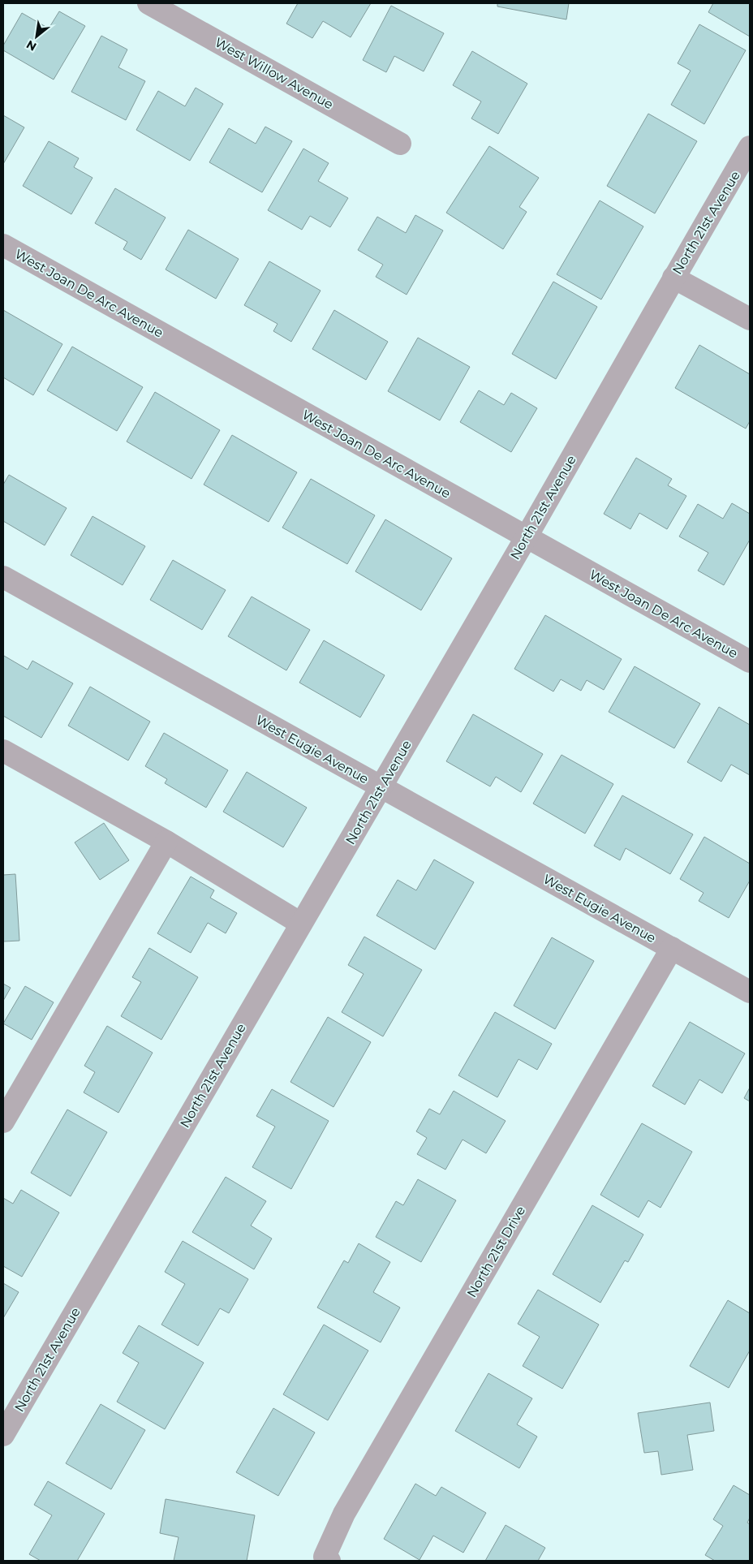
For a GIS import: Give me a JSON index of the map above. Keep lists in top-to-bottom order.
{
  "streets": {
    "street": [
      "West Willow Avenue",
      "North 21st Avenue",
      "West Joan De Arc Avenue",
      "West Eugie Avenue",
      "North 21st Drive"
    ]
  },
  "crossings": [
    ["North 21st Avenue", "West Joan De Arc Avenue"],
    ["North 21st Avenue", "West Eugie Avenue"],
    ["West Eugie Avenue", "North 21st Drive"]
  ],
  "north": "bottom left"
}
